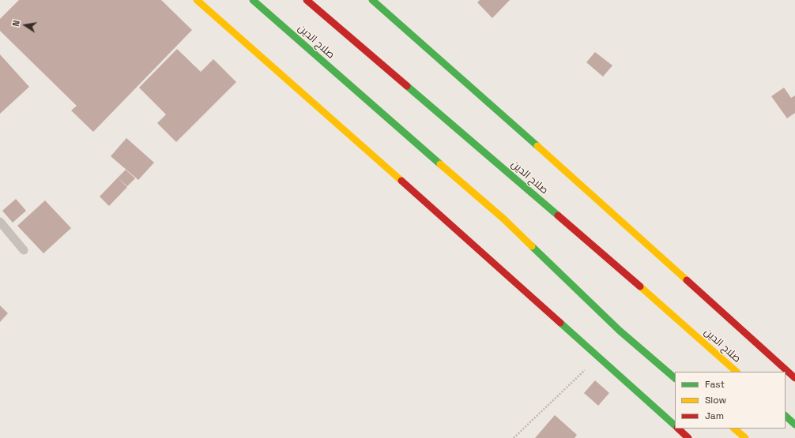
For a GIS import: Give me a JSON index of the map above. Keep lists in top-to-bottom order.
{
  "streets": {
    "main road": ["صلاح الدين"]
  },
  "legend": ["Fast", "Slow", "Jam"],
  "north": "left"
}
